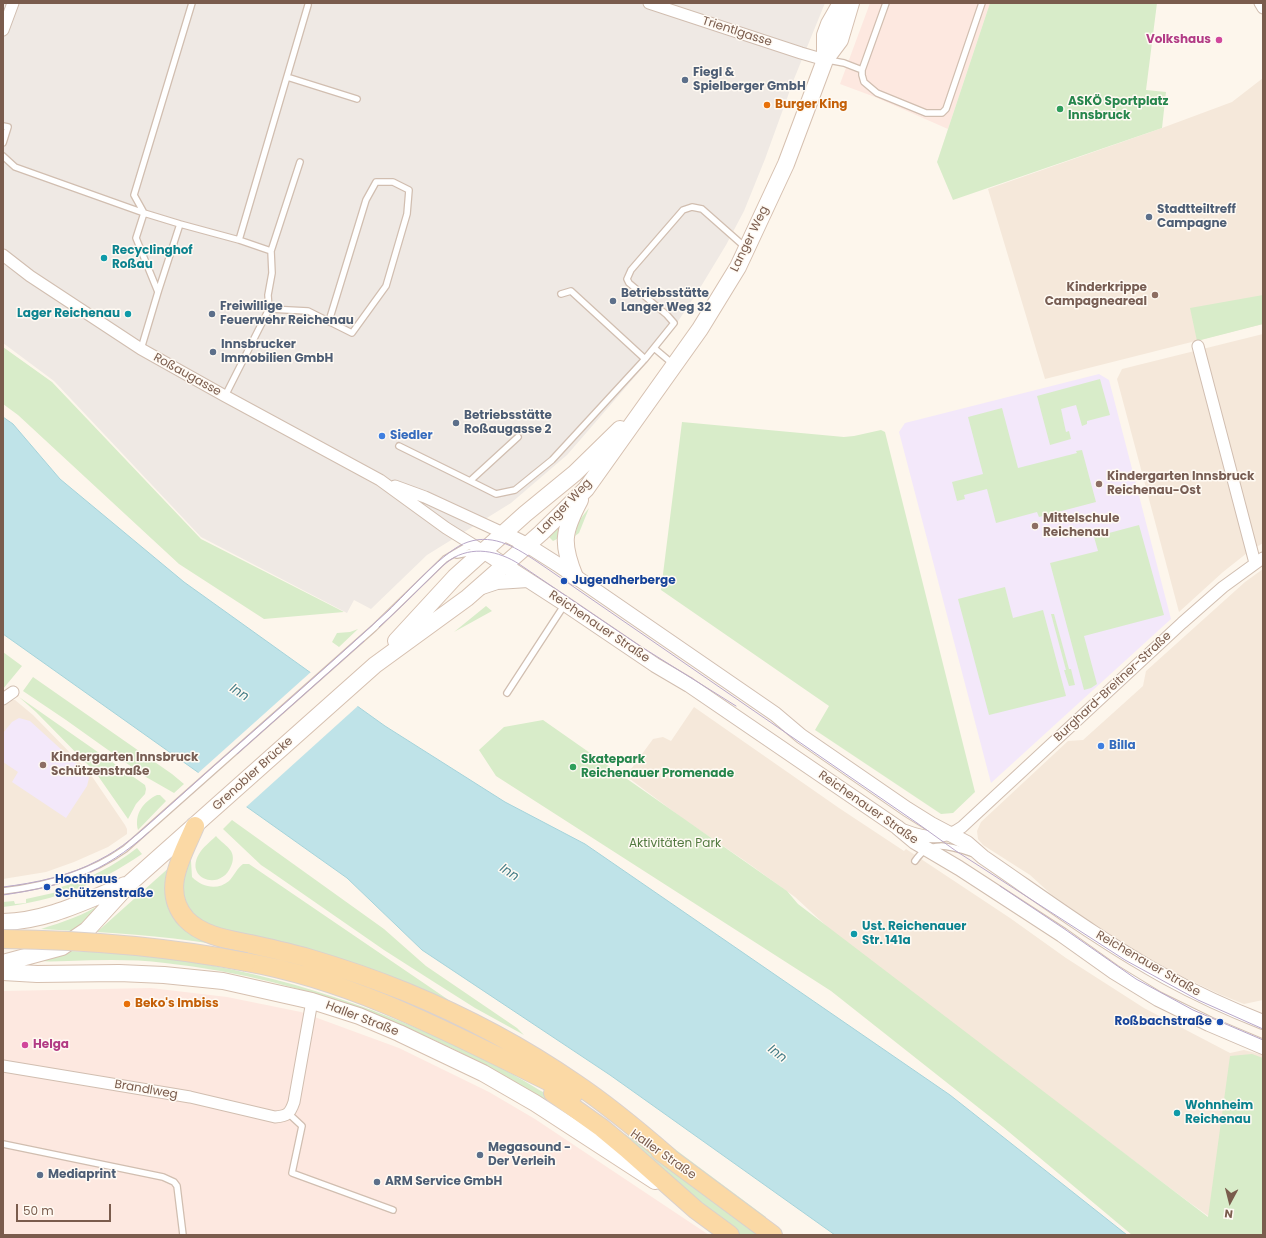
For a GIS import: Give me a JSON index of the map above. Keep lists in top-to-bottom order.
{
  "streets": {
    "main road": ["Langer Weg", "Grenobler Brücke", "Haller Straße"],
    "street": [
      "Trientlgasse",
      "Roßaugasse",
      "Reichenauer Straße",
      "Burghard-Breitner-Straße",
      "Brandlweg"
    ]
  },
  "crossings": [
    ["Trientlgasse", "Langer Weg"],
    ["Langer Weg", "Roßaugasse"],
    ["Langer Weg", "Reichenauer Straße"],
    ["Langer Weg", "Grenobler Brücke"],
    ["Roßaugasse", "Reichenauer Straße"],
    ["Roßaugasse", "Grenobler Brücke"],
    ["Reichenauer Straße", "Burghard-Breitner-Straße"],
    ["Reichenauer Straße", "Grenobler Brücke"]
  ],
  "water": ["Inn"],
  "parks": ["Aktivitäten Park"],
  "places": [
    "Volkshaus",
    "Fiegl & Spielberger GmbH",
    "Burger King",
    "ASKÖ Sportplatz Innsbruck",
    "Stadtteiltreff Campagne",
    "Recyclinghof Roßau",
    "Kinderkrippe Campagneareal",
    "Betriebsstätte Langer Weg 32",
    "Lager Reichenau",
    "Freiwillige Feuerwehr Reichenau",
    "Innsbrucker Immobilien GmbH",
    "Betriebsstätte Roßaugasse 2",
    "Siedler",
    "Kindergarten Innsbruck Reichenau-Ost",
    "Mittelschule Reichenau",
    "Jugendherberge",
    "Billa",
    "Kindergarten Innsbruck Schützenstraße",
    "Skatepark Reichenauer Promenade",
    "Hochhaus Schützenstraße",
    "Ust. Reichenauer Str. 141a",
    "Beko's Imbiss",
    "Roßbachstraße",
    "Helga",
    "Wohnheim Reichenau",
    "Megasound - Der Verleih",
    "Mediaprint",
    "ARM Service GmbH"
  ],
  "scale_bar": "50 m",
  "north": "bottom"
}
